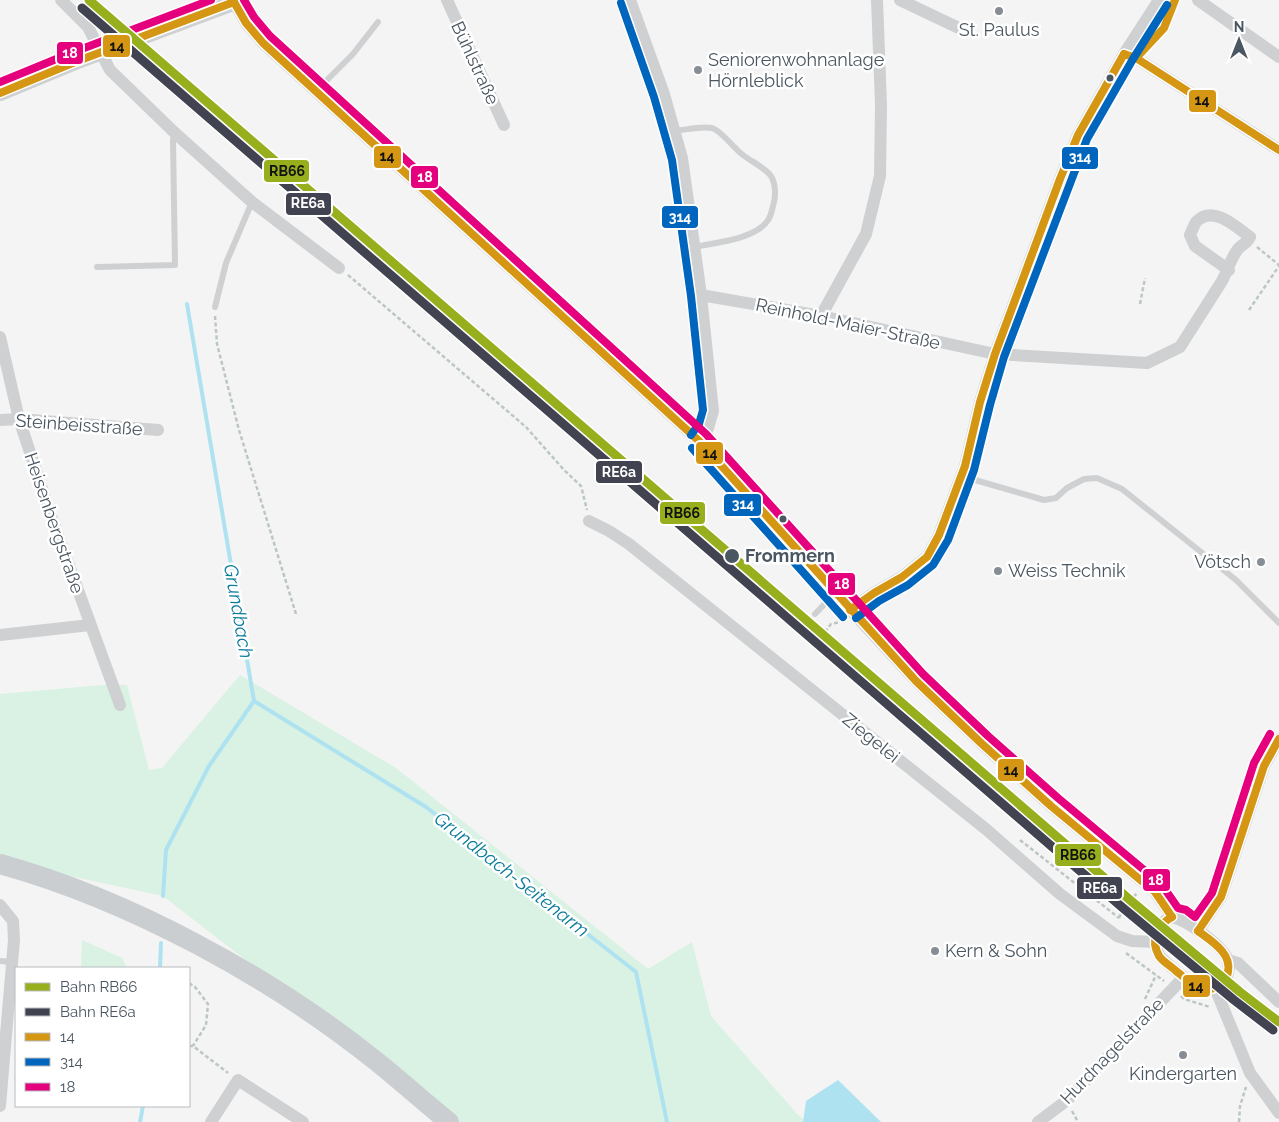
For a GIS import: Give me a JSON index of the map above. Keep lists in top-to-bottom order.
{
  "streets": {
    "street": [
      "Bühlstraße",
      "Reinhold-Maier-Straße",
      "Steinbeisstraße",
      "Heisenbergstraße",
      "Ziegelei",
      "Hurdnagelstraße"
    ]
  },
  "crossings": [
    ["Steinbeisstraße", "Heisenbergstraße"]
  ],
  "water": ["Grundbach", "Grundbach-Seitenarm"],
  "places": [
    "St. Paulus",
    "Seniorenwohnanlage Hörnleblick",
    "Frommern",
    "Vötsch",
    "Weiss Technik",
    "Kern & Sohn",
    "Kindergarten"
  ],
  "lines": [
    "rail line RB66",
    "transit line 14",
    "transit line 18",
    "transit line 314",
    "rail line RE6a"
  ],
  "legend": [
    "Bahn RB66",
    "Bahn RE6a",
    "14",
    "314",
    "18"
  ],
  "north": "top"
}
